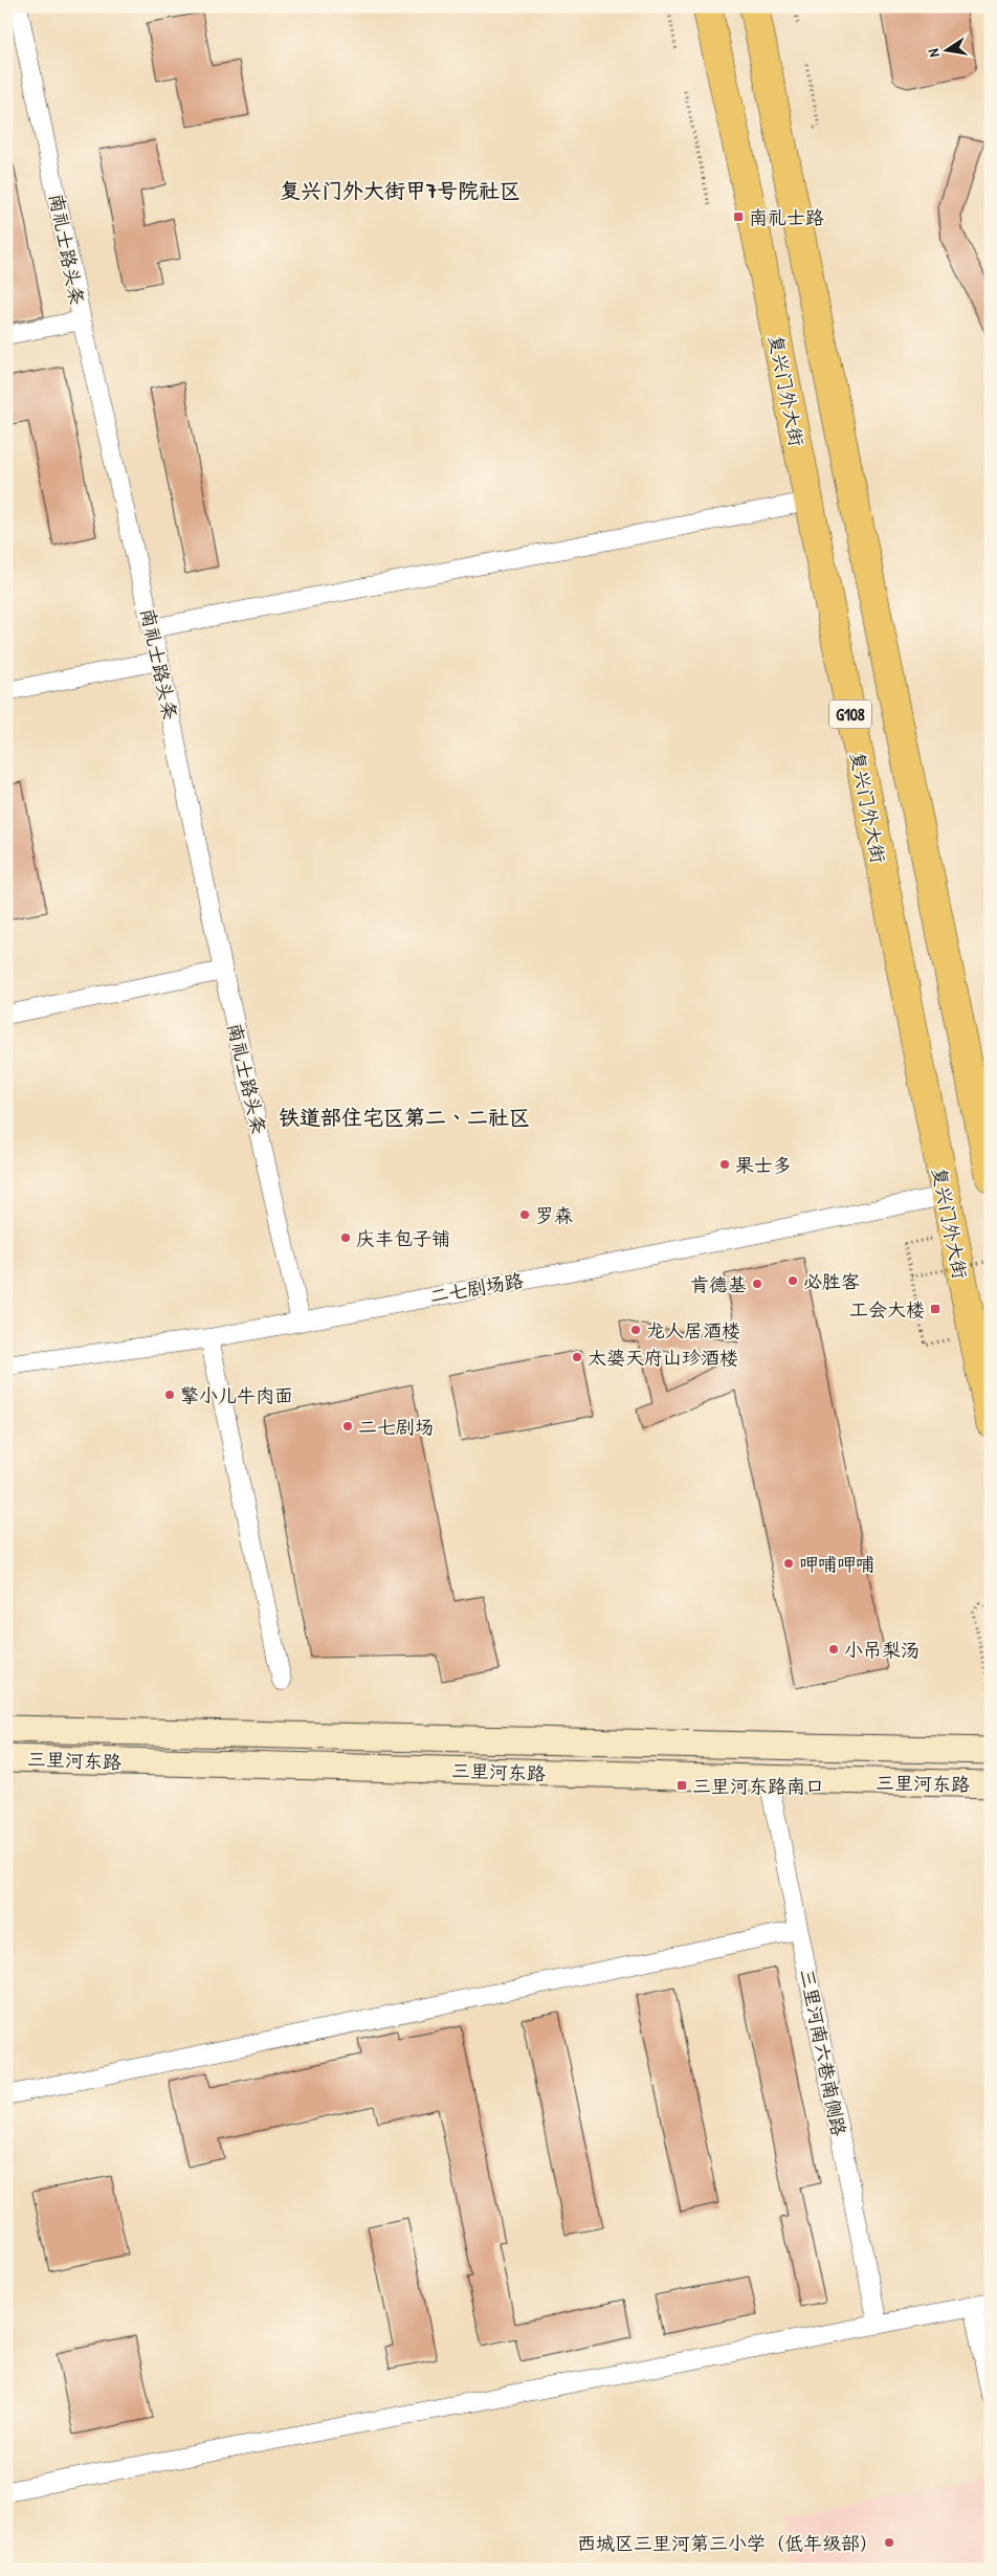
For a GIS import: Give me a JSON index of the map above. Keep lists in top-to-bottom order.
{
  "streets": {
    "highway": ["复兴门外大街", "G108"],
    "main road": ["三里河东路"],
    "street": ["南礼士路头条", "二七剧场路", "三里河南六巷南侧路"]
  },
  "crossings": [
    ["南礼士路头条", "二七剧场路"],
    ["复兴门外大街", "二七剧场路"],
    ["三里河东路", "三里河南六巷南侧路"]
  ],
  "districts": ["复兴门外大街甲7号院社区", "铁道部住宅区第二、二社区"],
  "places": {
    "transit": ["南礼士路", "工会大楼", "三里河东路南口"],
    "other": [
      "果士多",
      "罗森",
      "庆丰包子铺",
      "必胜客",
      "肯德基",
      "龙人居酒楼",
      "太婆天府山珍酒楼",
      "擎小儿牛肉面",
      "二七剧场",
      "呷哺呷哺",
      "小吊梨汤",
      "西城区三里河第三小学（低年级部）"
    ]
  },
  "north": "left"
}
